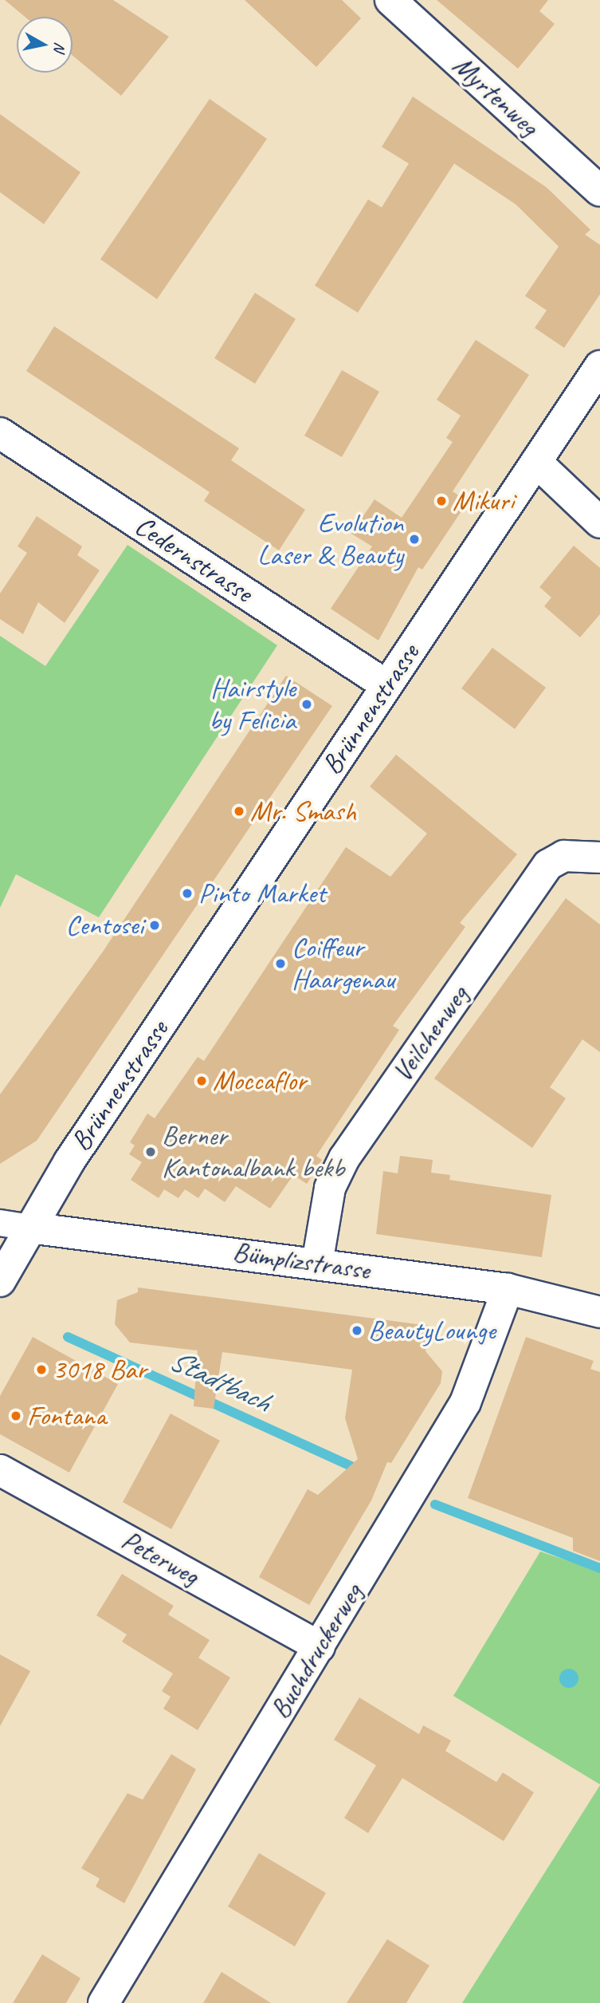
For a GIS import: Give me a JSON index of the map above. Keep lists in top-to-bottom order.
{
  "streets": {
    "street": [
      "Myrtenweg",
      "Cedernstrasse",
      "Brünnenstrasse",
      "Veilchenweg",
      "Bümplizstrasse",
      "Peterweg",
      "Buchdruckerweg"
    ]
  },
  "crossings": [
    ["Cedernstrasse", "Brünnenstrasse"],
    ["Brünnenstrasse", "Bümplizstrasse"],
    ["Veilchenweg", "Bümplizstrasse"],
    ["Bümplizstrasse", "Buchdruckerweg"],
    ["Peterweg", "Buchdruckerweg"]
  ],
  "water": ["Stadtbach"],
  "places": [
    "Mikuri",
    "Evolution Laser & Beauty",
    "Hairstyle by Felicia",
    "Mr. Smash",
    "Pinto Market",
    "Centosei",
    "Coiffeur Haargenau",
    "Moccaflor",
    "Berner Kantonalbank bekb",
    "BeautyLounge",
    "3018 Bar",
    "Fontana"
  ],
  "north": "right"
}
